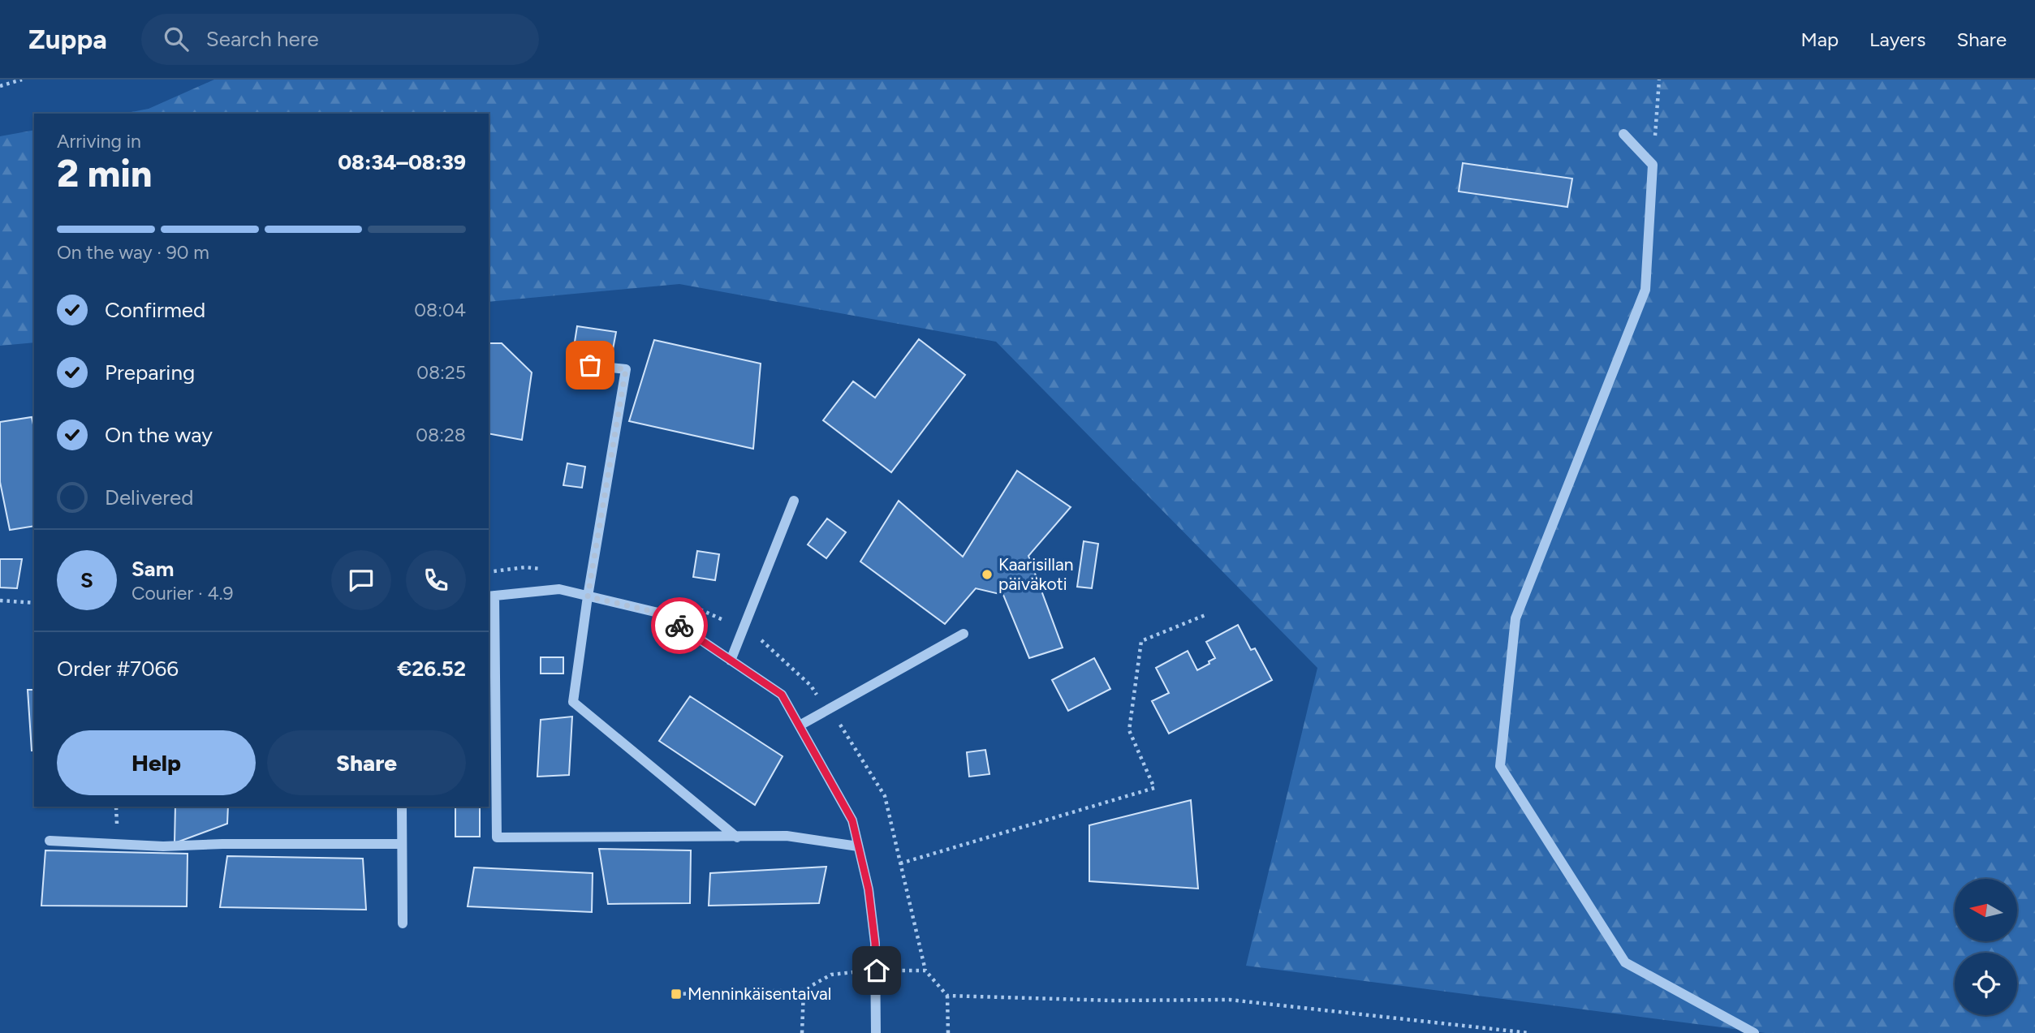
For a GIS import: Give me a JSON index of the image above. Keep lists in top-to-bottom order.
{
  "places": {
    "other": ["Kaarisillan päiväkoti"],
    "transit": ["Menninkäisentaival"]
  },
  "north": "left",
  "page": {
    "header": "Zuppa",
    "search": "Search here",
    "nav": ["Map", "Layers", "Share"],
    "heading": ["2 min", "Arriving in", "08:34–08:39"],
    "panel": [
      "Sam",
      "Courier · 4.9",
      "Order #7066",
      "€26.52"
    ],
    "bar": "On the way · 90 m",
    "list": [
      ["Confirmed", "08:04"],
      ["Preparing", "08:25"],
      ["On the way", "08:28"],
      "Delivered"
    ],
    "round": "S",
    "buttons": ["Help", "Share"]
  }
}
